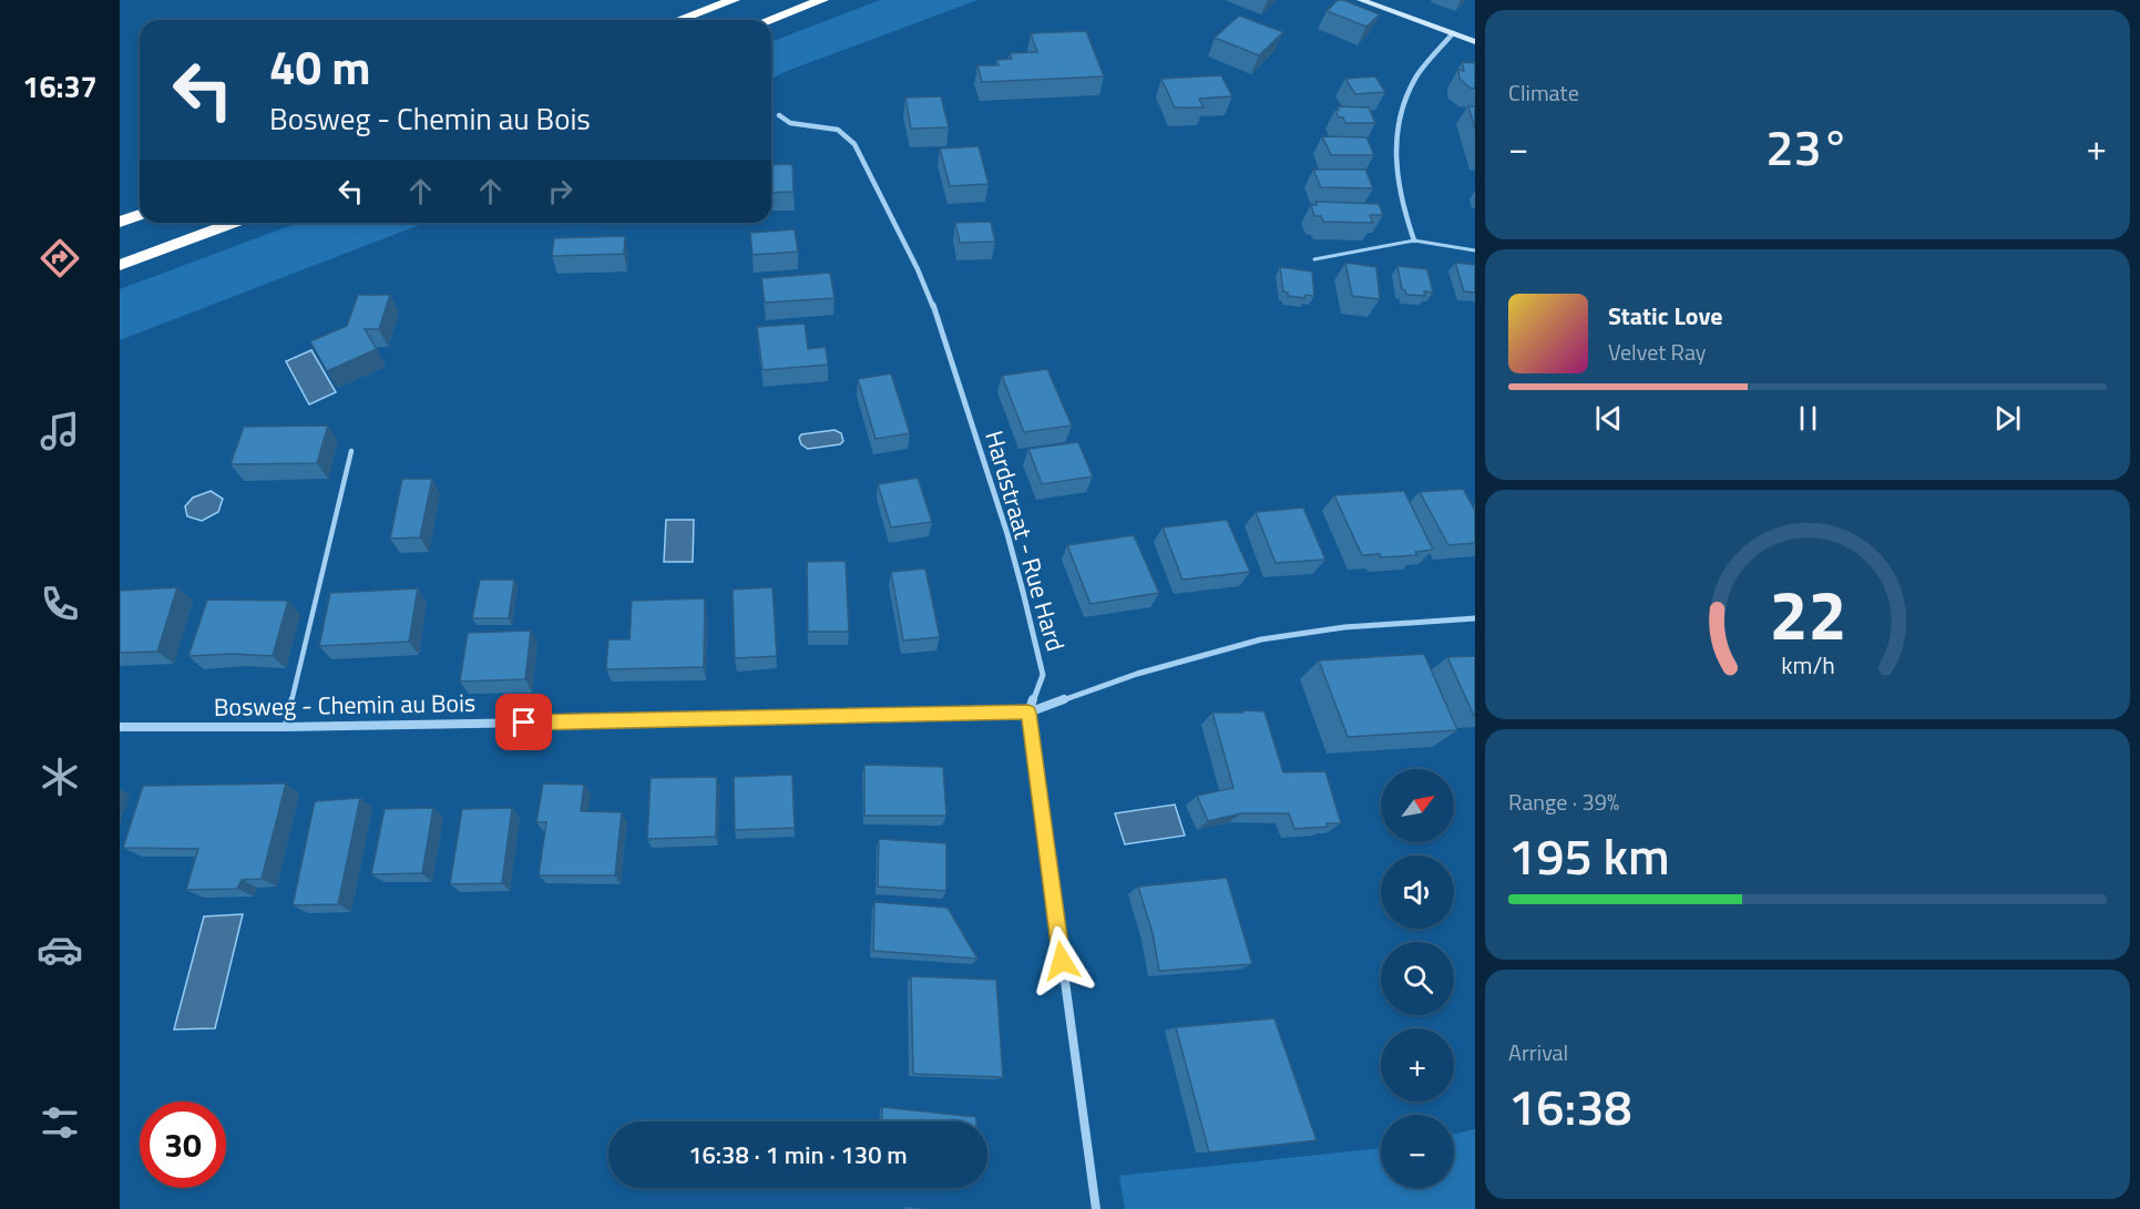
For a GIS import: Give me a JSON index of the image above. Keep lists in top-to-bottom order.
{
  "streets": {
    "street": ["Hardstraat - Rue Hard", "Bosweg - Chemin au Bois"]
  },
  "crossings": [
    ["Hardstraat - Rue Hard", "Bosweg - Chemin au Bois"]
  ],
  "north": "top right",
  "page": {
    "tabs": "16:37",
    "tile": [
      "Climate",
      ["Range · 39%", "195 km"],
      ["Arrival", "16:38"]
    ],
    "turn": ["40 m", "Bosweg - Chemin au Bois"],
    "heat": ["−", "23°", "+"],
    "song": ["Static Love", "Velvet Ray"],
    "map_buttons": ["+", "−"],
    "limit": "30",
    "trip": "16:38 · 1 min · 130 m",
    "gauge": ["22", "km/h"]
  }
}
